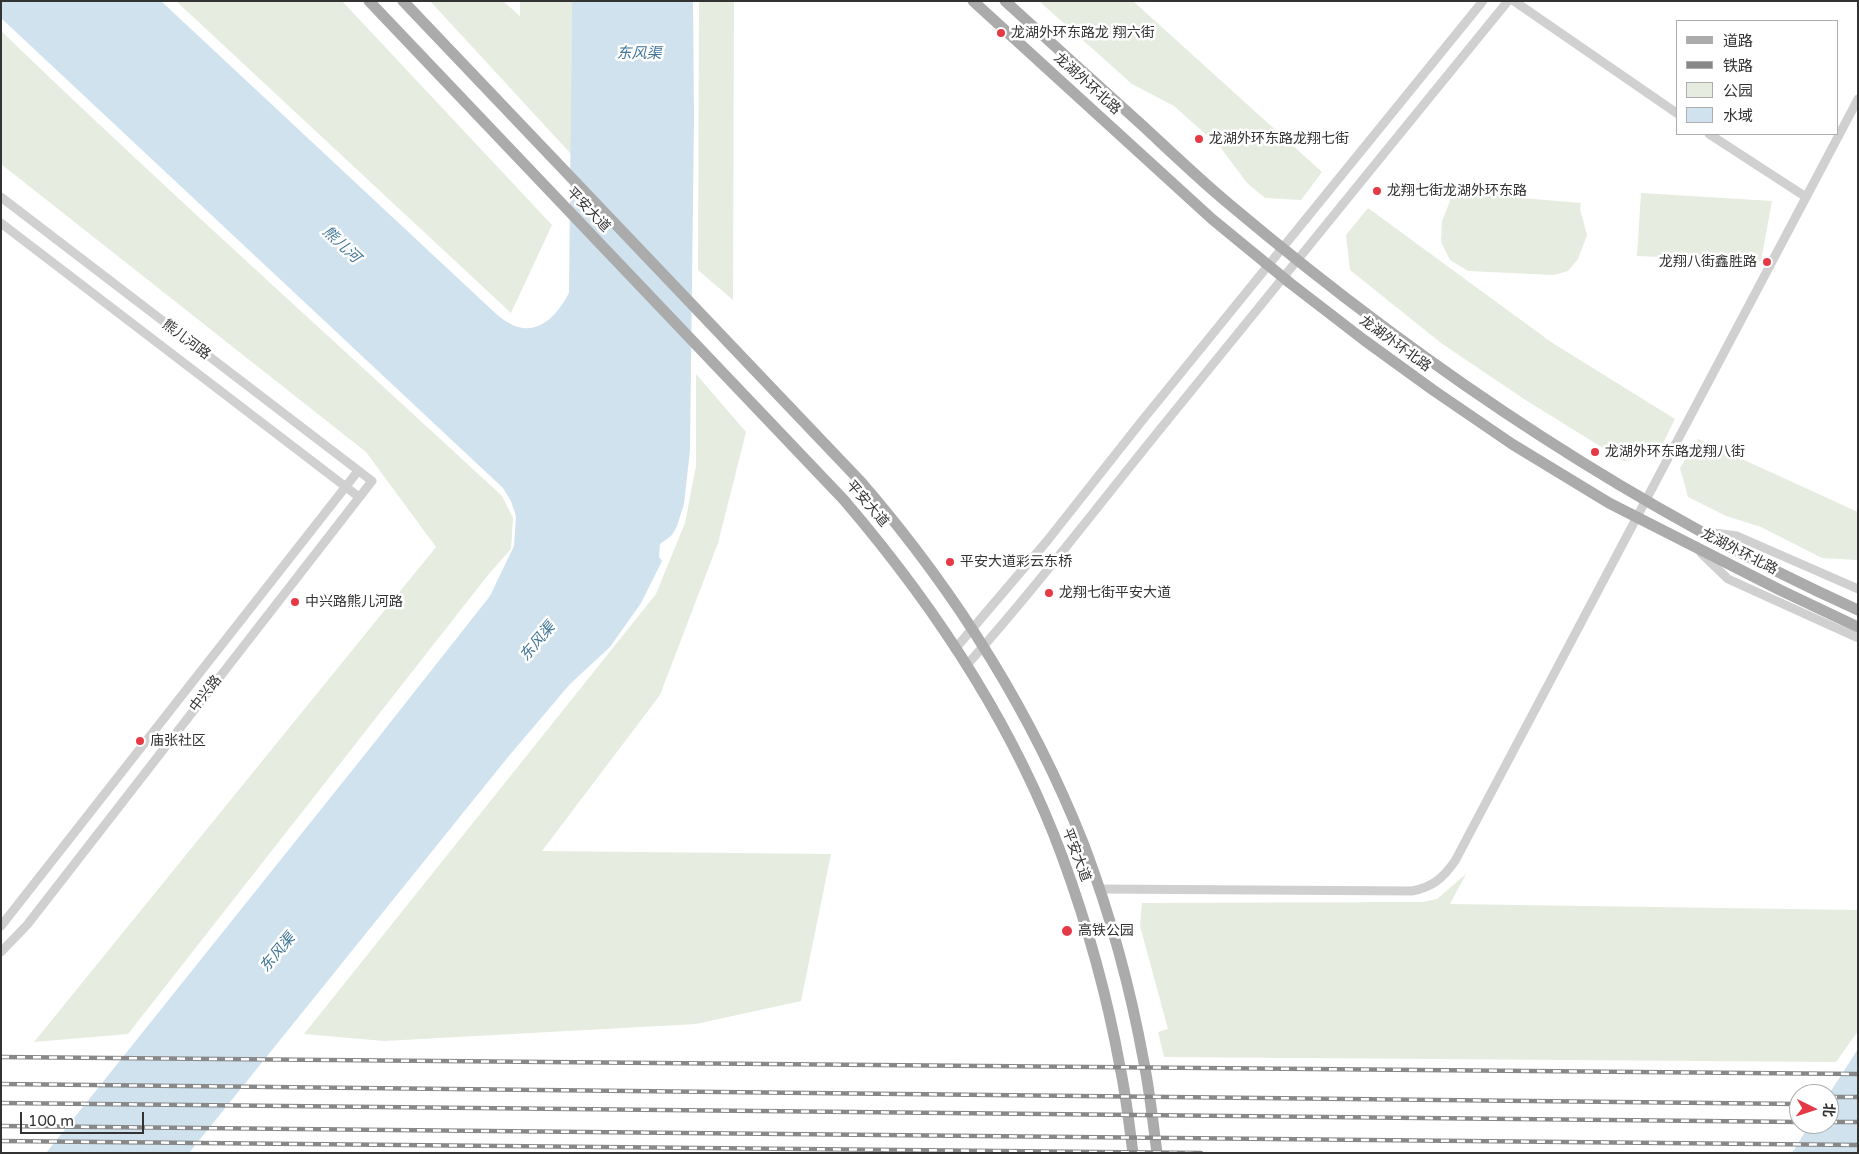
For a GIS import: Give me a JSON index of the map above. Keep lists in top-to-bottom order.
{
  "streets": {
    "main road": ["龙湖外环北路", "平安大道"],
    "street": ["熊儿河路", "中兴路"]
  },
  "crossings": [
    ["熊儿河路", "中兴路"]
  ],
  "water": ["东风渠", "熊儿河"],
  "places": [
    "龙湖外环东路龙 翔六街",
    "龙湖外环东路龙翔七街",
    "龙翔七街龙湖外环东路",
    "龙翔八街鑫胜路",
    "龙湖外环东路龙翔八街",
    "平安大道彩云东桥",
    "龙翔七街平安大道",
    "中兴路熊儿河路",
    "庙张社区",
    "高铁公园"
  ],
  "legend": [
    "道路",
    "铁路",
    "公园",
    "水域"
  ],
  "scale_bar": "100 m",
  "north": "right"
}
